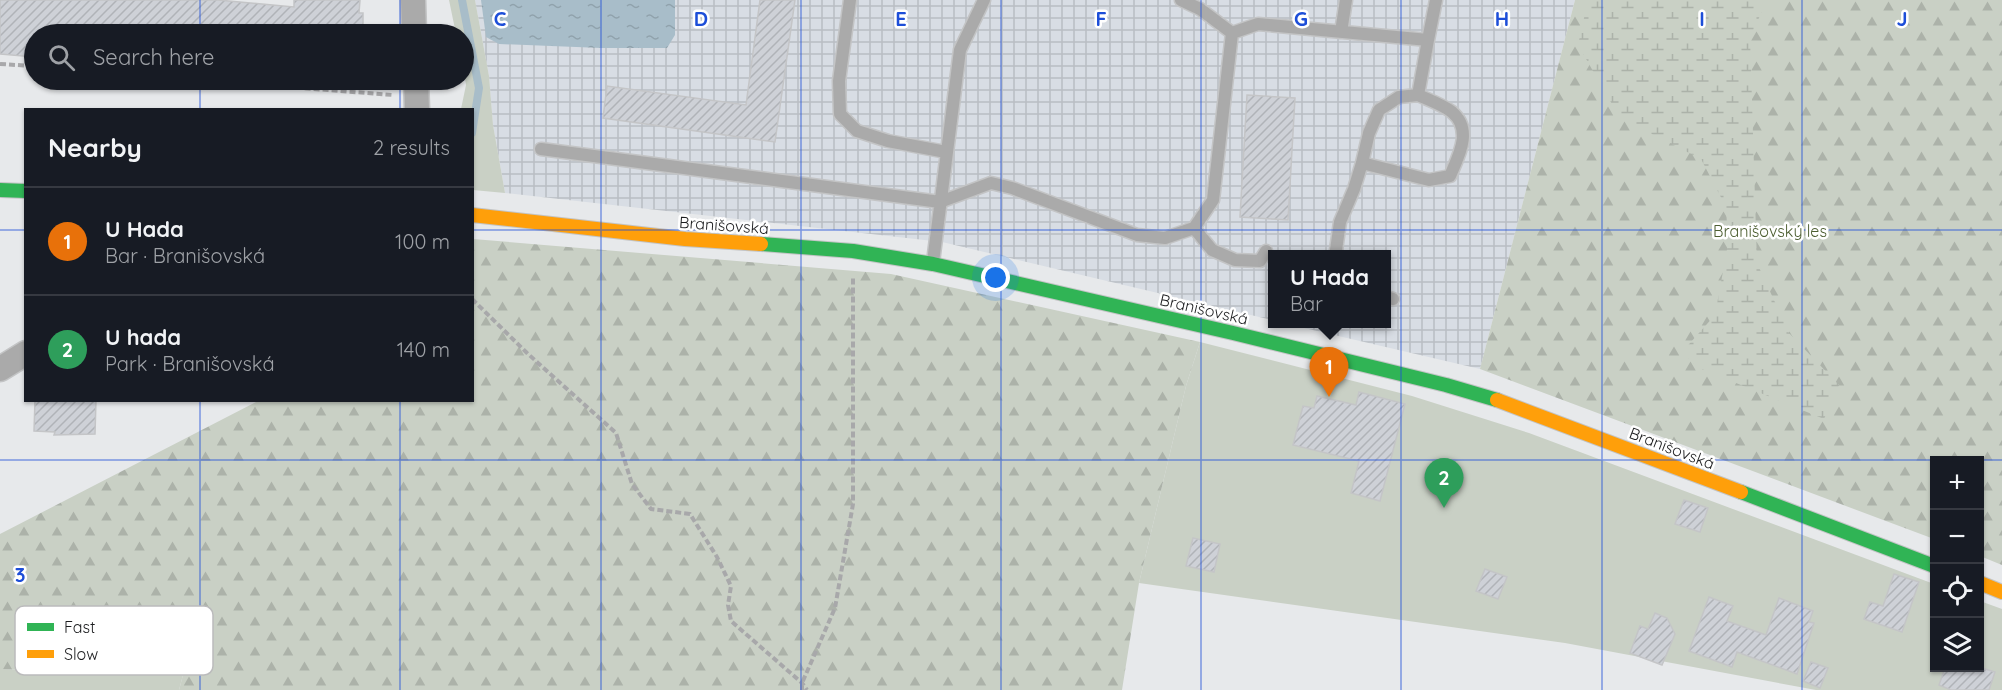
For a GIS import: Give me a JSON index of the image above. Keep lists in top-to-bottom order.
{
  "streets": {
    "street": ["Branišovská"]
  },
  "parks": ["Branišovský les"],
  "legend": ["Fast", "Slow"],
  "page": {
    "search": "Search here",
    "heading": ["Nearby", "2 results"],
    "list": [
      {
        "mark": "1",
        "name": "U Hada",
        "note": "Bar · Branišovská",
        "value": "100 m"
      },
      {
        "mark": "2",
        "name": "U hada",
        "note": "Park · Branišovská",
        "value": "140 m"
      }
    ],
    "popup": ["U Hada", "Bar"],
    "pins": ["1", "2"],
    "map_buttons": ["+", "−"]
  },
  "grid": {
    "columns": [
      "C",
      "D",
      "E",
      "F",
      "G",
      "H",
      "I",
      "J"
    ],
    "rows": ["3"]
  }
}
